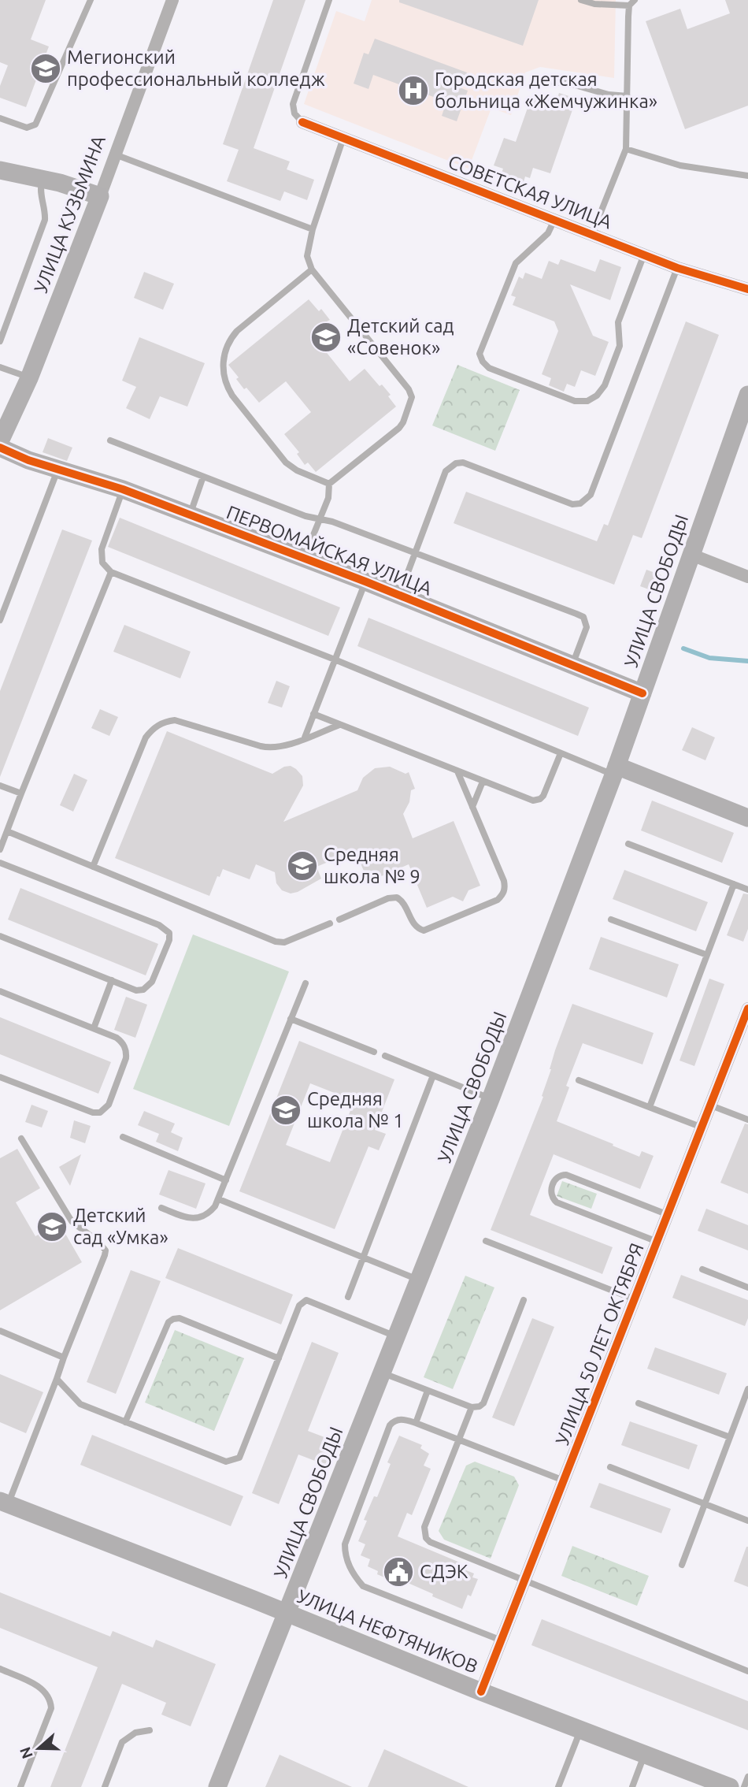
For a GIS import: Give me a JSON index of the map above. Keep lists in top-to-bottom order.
{
  "streets": {
    "main road": [
      "УЛИЦА КУЗЬМИНА",
      "ПЕРВОМАЙСКАЯ УЛИЦА",
      "УЛИЦА СВОБОДЫ",
      "УЛИЦА НЕФТЯНИКОВ"
    ],
    "street": ["СОВЕТСКАЯ УЛИЦА", "УЛИЦА 50 ЛЕТ ОКТЯБРЯ"]
  },
  "crossings": [
    ["ПЕРВОМАЙСКАЯ УЛИЦА", "УЛИЦА СВОБОДЫ"],
    ["УЛИЦА СВОБОДЫ", "УЛИЦА НЕФТЯНИКОВ"],
    ["УЛИЦА 50 ЛЕТ ОКТЯБРЯ", "УЛИЦА НЕФТЯНИКОВ"]
  ],
  "places": {
    "school or university": [
      "Мегионский профессиональный колледж",
      "Детский сад «Совенок»",
      "Средняя школа № 9",
      "Средняя школа № 1",
      "Детский сад «Умка»"
    ],
    "hospital": ["Городская детская больница «Жемчужинка»"],
    "public building": ["СДЭК"]
  },
  "north": "left"
}
